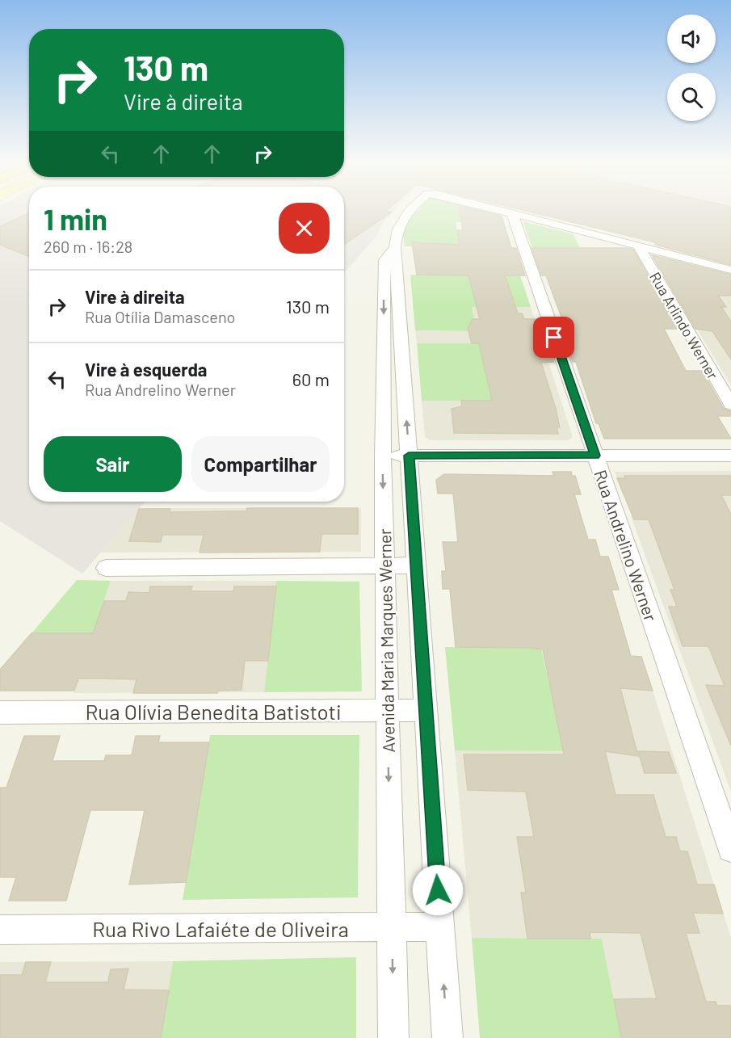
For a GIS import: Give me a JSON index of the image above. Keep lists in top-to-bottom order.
{
  "streets": {
    "street": [
      "Rua Arlindo Werner",
      "Rua Andrelino Werner",
      "Avenida Maria Marques Werner",
      "Rua Olívia Benedita Batistoti",
      "Rua Rivo Lafaiéte de Oliveira"
    ]
  },
  "crossings": [
    ["Rua Andrelino Werner", "Avenida Maria Marques Werner"],
    ["Avenida Maria Marques Werner", "Rua Olívia Benedita Batistoti"],
    ["Avenida Maria Marques Werner", "Rua Rivo Lafaiéte de Oliveira"]
  ],
  "page": {
    "turn": ["130 m", "Vire à direita"],
    "heading": ["1 min", "260 m · 16:28"],
    "list": [
      {
        "name": "Vire à direita",
        "note": "Rua Otília Damasceno",
        "value": "130 m"
      },
      {
        "name": "Vire à esquerda",
        "note": "Rua Andrelino Werner",
        "value": "60 m"
      }
    ],
    "buttons": ["Sair", "Compartilhar"]
  }
}
